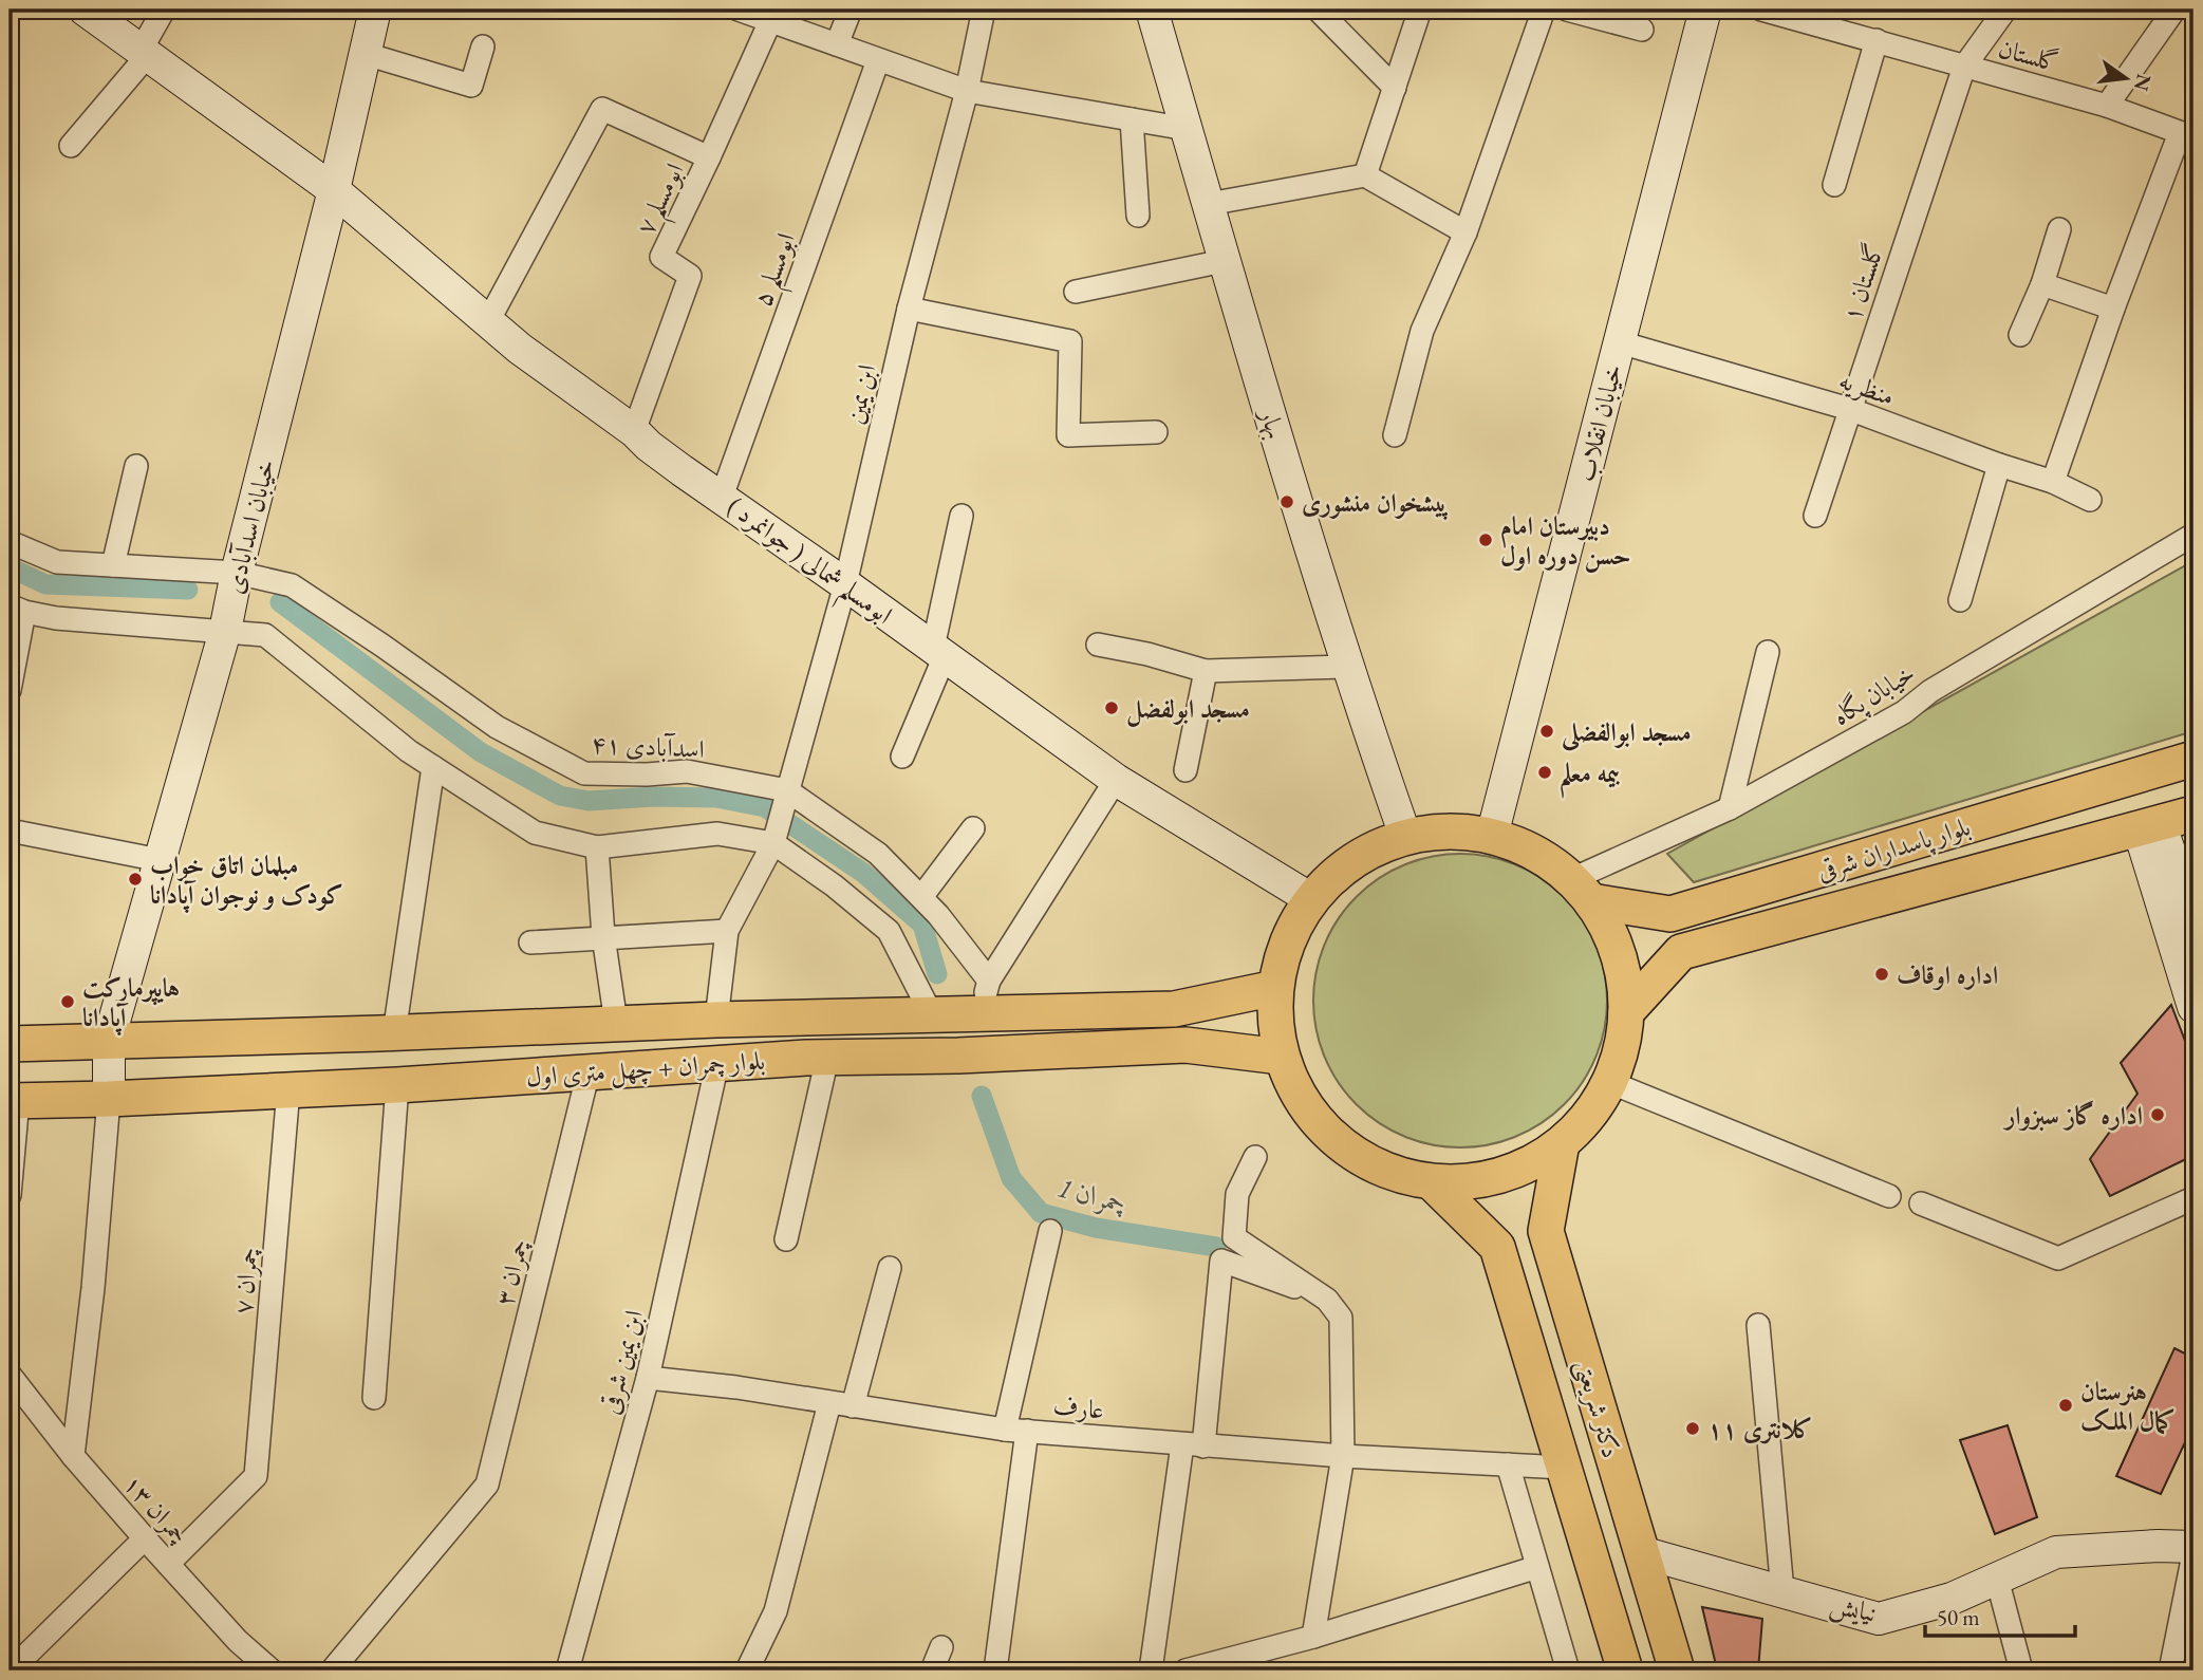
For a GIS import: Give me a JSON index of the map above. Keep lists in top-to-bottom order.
{
  "streets": {
    "main road": [
      "خیابان انقلاب",
      "بهار",
      "خیابان اسدآبادی",
      "ابومسلم شمالی ( جوانمرد )",
      "بلوار پاسداران شرقی",
      "بلوار چمران + چهل متری اول",
      "دکتر شریعتی",
      "نیایش"
    ],
    "street": [
      "گلستان",
      "ابومسلم ۷",
      "ابومسلم ۵",
      "گلستان ۱",
      "منظریه",
      "ابن یمین",
      "خیابان پگاه",
      "اسدآبادی ۴۱",
      "چمران ۳",
      "چمران ۷",
      "ابن یمین شرقی",
      "عارف",
      "چمران ۱۳"
    ]
  },
  "crossings": [
    ["گلستان", "گلستان ۱"],
    ["ابومسلم ۷", "ابومسلم شمالی ( جوانمرد )"],
    ["ابومسلم ۵", "ابومسلم شمالی ( جوانمرد )"],
    ["گلستان ۱", "منظریه"],
    ["منظریه", "خیابان انقلاب"],
    ["ابن یمین", "ابومسلم شمالی ( جوانمرد )"],
    ["ابن یمین", "اسدآبادی ۴۱"],
    ["خیابان اسدآبادی", "ابومسلم شمالی ( جوانمرد )"],
    ["خیابان اسدآبادی", "اسدآبادی ۴۱"],
    ["خیابان اسدآبادی", "بلوار چمران + چهل متری اول"],
    ["خیابان پگاه", "بلوار پاسداران شرقی"],
    ["اسدآبادی ۴۱", "بلوار چمران + چهل متری اول"],
    ["بلوار چمران + چهل متری اول", "چمران ۳"],
    ["بلوار چمران + چهل متری اول", "چمران ۷"],
    ["بلوار چمران + چهل متری اول", "ابن یمین شرقی"],
    ["چمران ۷", "چمران ۱۳"],
    ["ابن یمین شرقی", "عارف"],
    ["عارف", "دکتر شریعتی"],
    ["دکتر شریعتی", "نیایش"]
  ],
  "water": ["چمران 1"],
  "places": [
    "پیشخوان منشوری",
    "دبیرستان امام حسن دوره اول",
    "مسجد ابولفضل",
    "مسجد ابوالفضلی",
    "بیمه معلم",
    "مبلمان اتاق خواب کودک و نوجوان آپادانا",
    "اداره اوقاف",
    "هایپرمارکت آپادانا",
    "اداره گاز سبزوار",
    "هنرستان کمال الملک",
    "کلانتری ۱۱"
  ],
  "scale_bar": "50 m",
  "north": "right"
}
